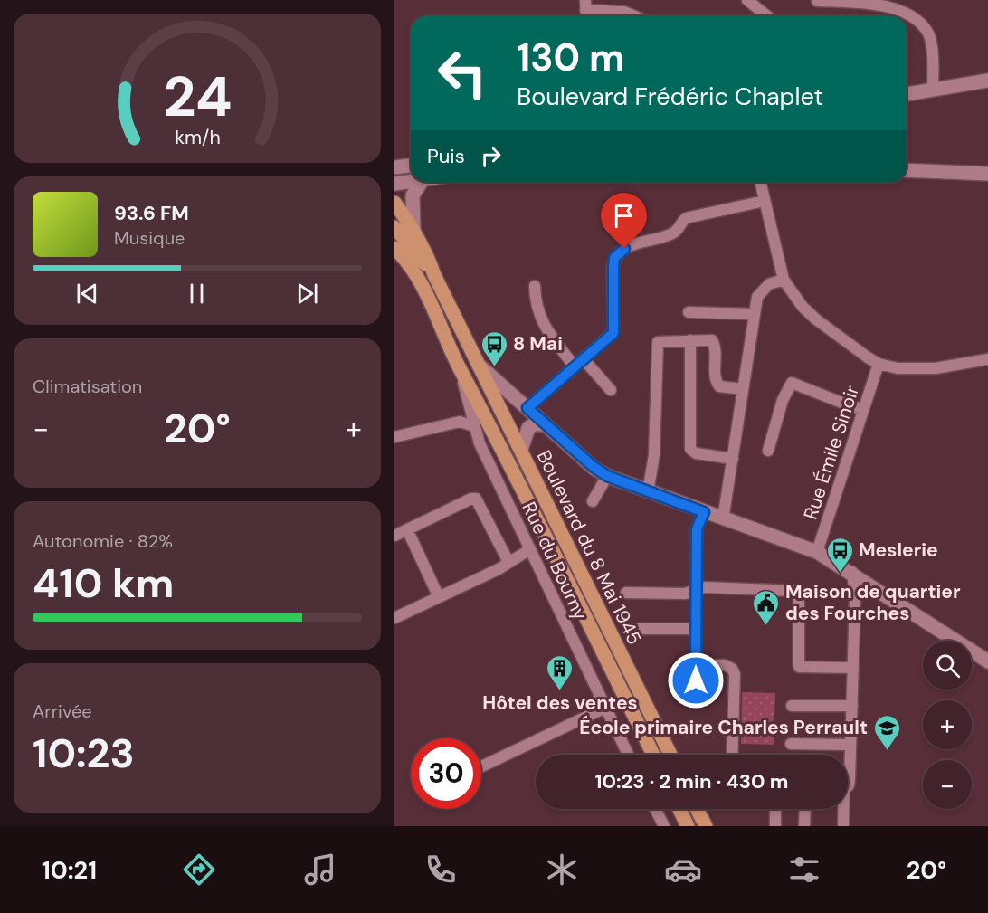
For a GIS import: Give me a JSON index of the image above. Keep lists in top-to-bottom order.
{
  "streets": {
    "main road": ["Boulevard du 8 Mai 1945"],
    "street": ["Rue Émile Sinoir", "Rue du Bourny"]
  },
  "crossings": [
    ["Boulevard du 8 Mai 1945", "Rue du Bourny"]
  ],
  "places": {
    "bus stop": ["8 Mai", "Meslerie"],
    "public building": ["Maison de quartier des Fourches"],
    "building": ["Hôtel des ventes"],
    "school or university": ["École primaire Charles Perrault"]
  },
  "page": {
    "turn": ["130 m", "Boulevard Frédéric Chaplet"],
    "then": "Puis",
    "song": ["93.6 FM", "Musique"],
    "tile": [
      "Climatisation",
      ["Autonomie · 82%", "410 km"],
      ["Arrivée", "10:23"]
    ],
    "heat": ["−", "20°", "+"],
    "map_buttons": ["+", "−"],
    "limit": "30",
    "trip": "10:23 · 2 min · 430 m",
    "tabs": ["10:21", "20°"],
    "gauge": ["24", "km/h"]
  }
}
